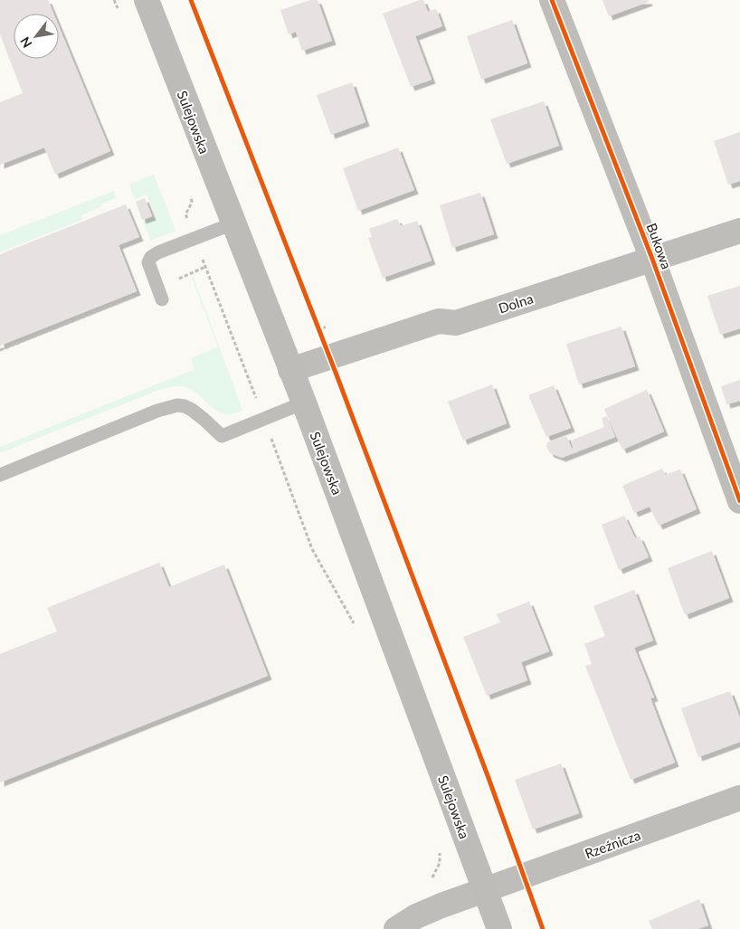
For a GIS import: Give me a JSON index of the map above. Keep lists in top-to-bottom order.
{
  "streets": {
    "main road": ["Sulejowska"],
    "street": ["Bukowa", "Dolna", "Rzeźnicza"]
  },
  "crossings": [
    ["Sulejowska", "Dolna"],
    ["Sulejowska", "Rzeźnicza"],
    ["Bukowa", "Dolna"]
  ],
  "north": "bottom left"
}
